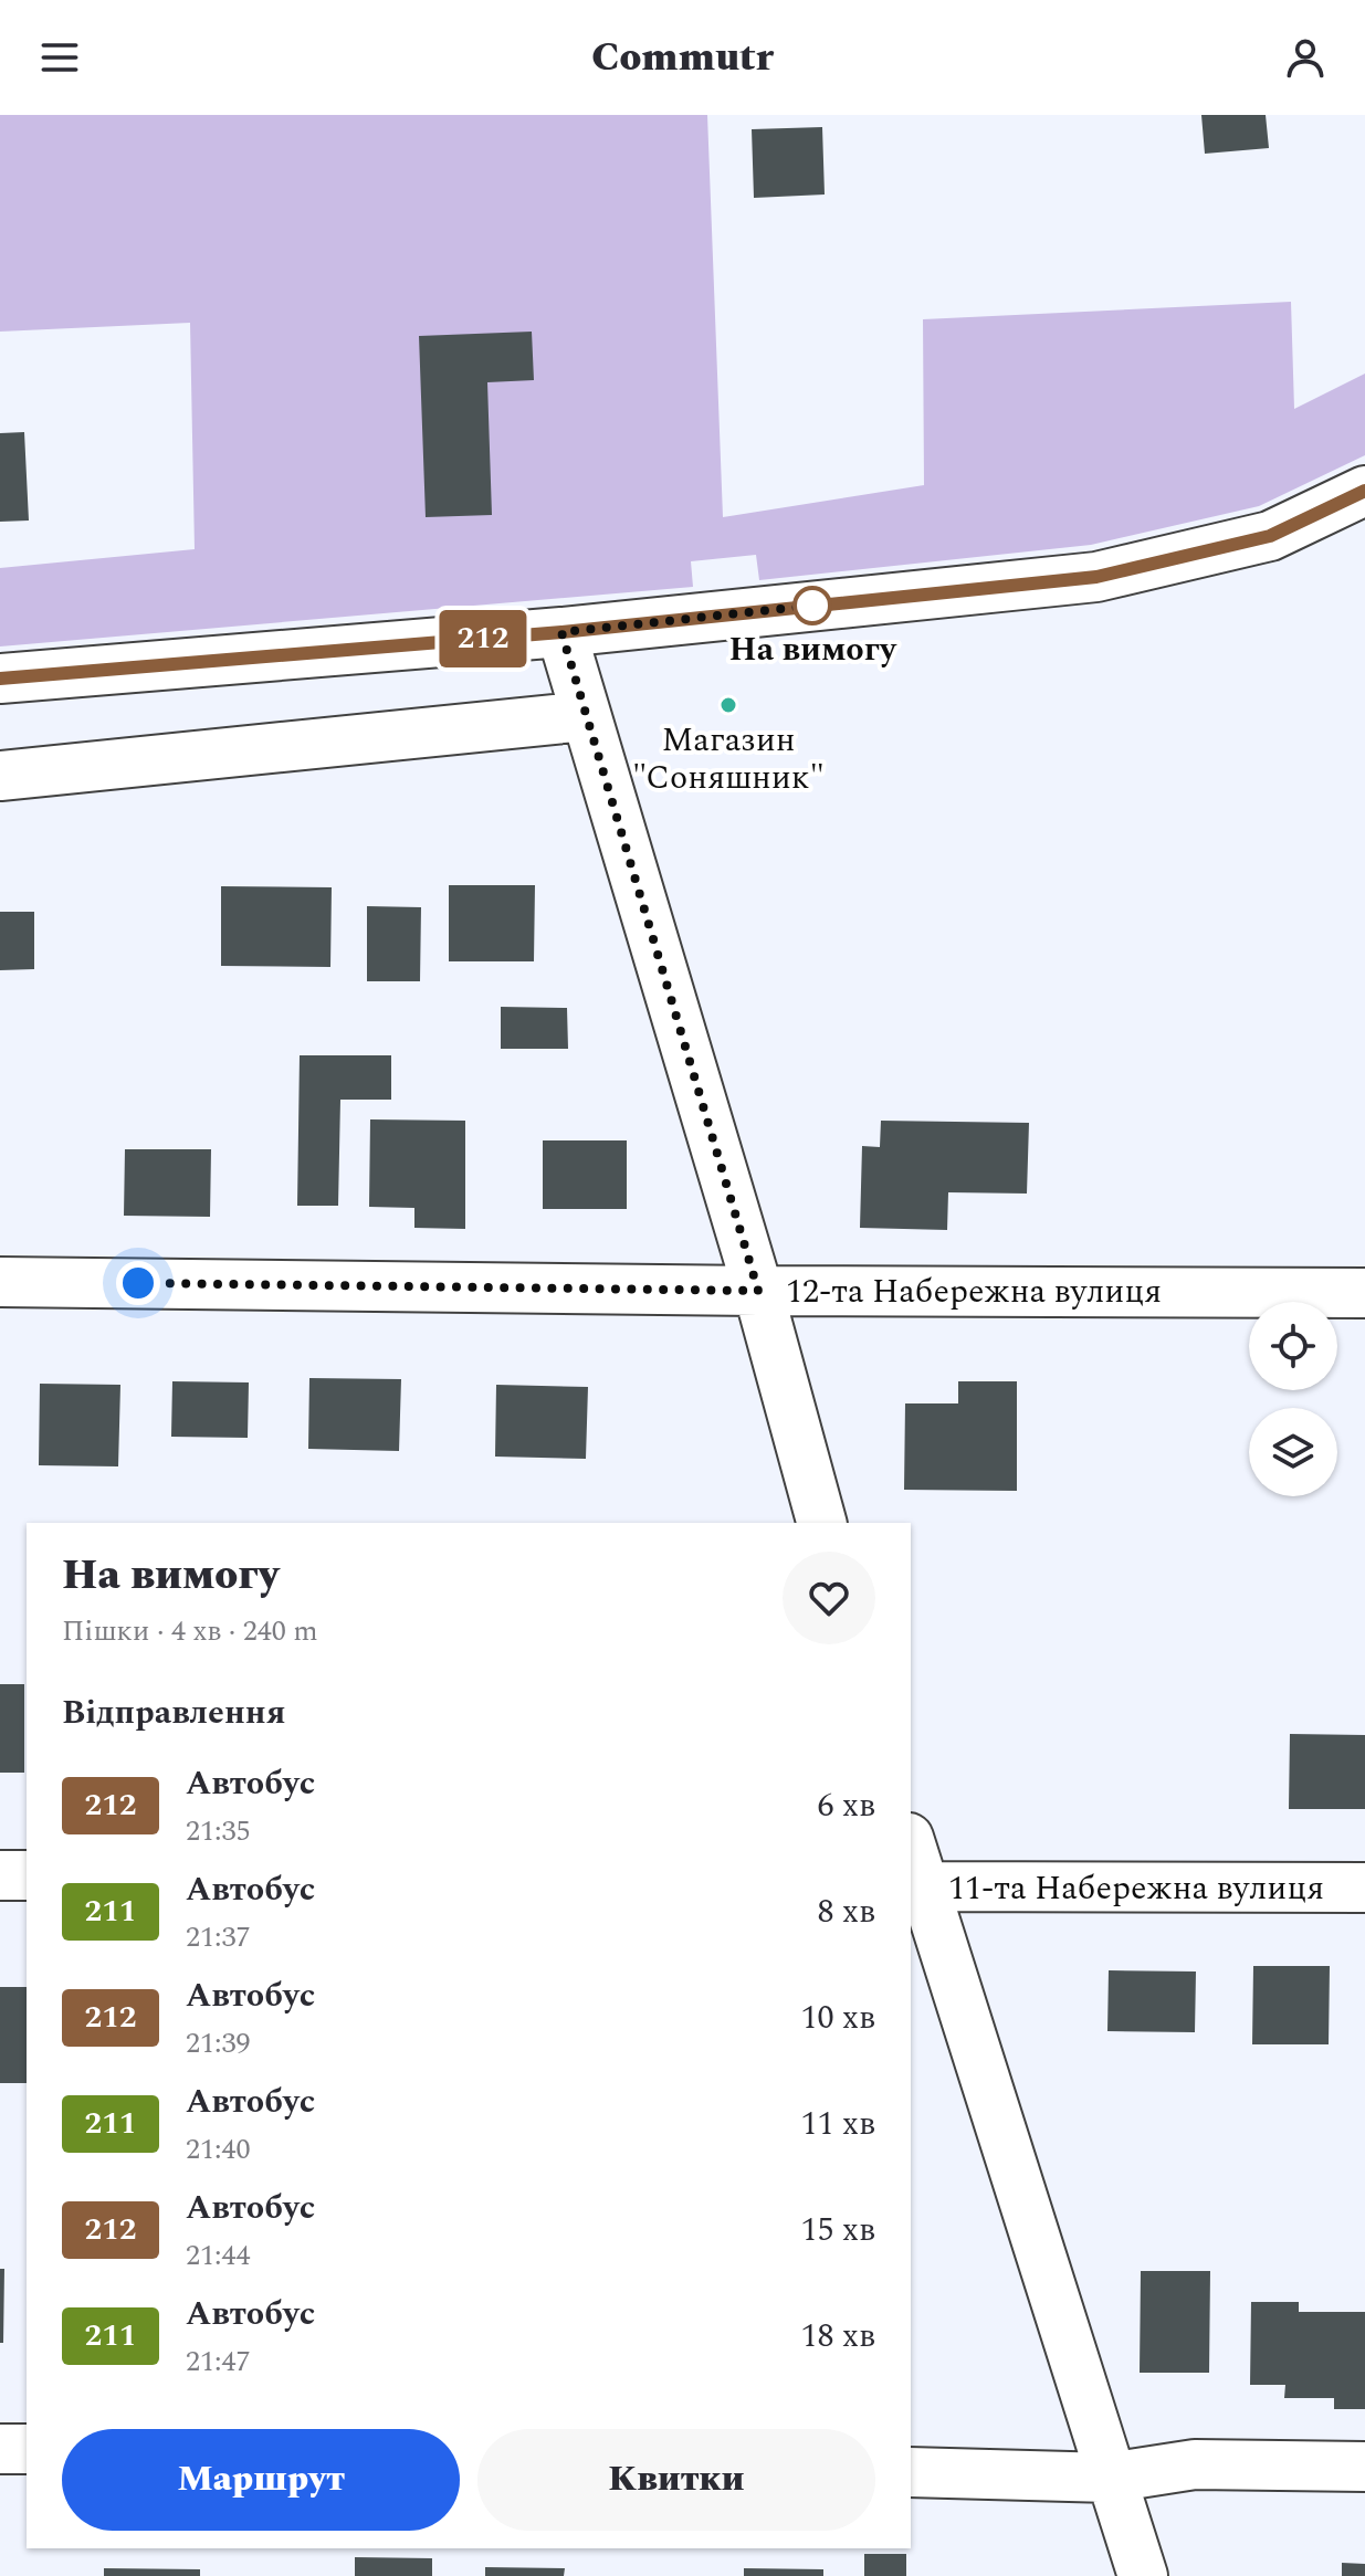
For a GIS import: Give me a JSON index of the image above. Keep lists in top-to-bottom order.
{
  "streets": {
    "street": ["12-та Набережна вулиця", "11-та Набережна вулиця"]
  },
  "places": ["На вимогу", "Магазин \"Соняшник\""],
  "lines": ["bus line 212"],
  "page": {
    "header": "Commutr",
    "on_map": "212",
    "heading": [
      ["На вимогу", "Пішки · 4 хв · 240 m"],
      "Відправлення"
    ],
    "list": [
      {
        "mark": "212",
        "name": "Автобус",
        "note": "21:35",
        "value": "6 хв"
      },
      {
        "mark": "211",
        "name": "Автобус",
        "note": "21:37",
        "value": "8 хв"
      },
      {
        "mark": "212",
        "name": "Автобус",
        "note": "21:39",
        "value": "10 хв"
      },
      {
        "mark": "211",
        "name": "Автобус",
        "note": "21:40",
        "value": "11 хв"
      },
      {
        "mark": "212",
        "name": "Автобус",
        "note": "21:44",
        "value": "15 хв"
      },
      {
        "mark": "211",
        "name": "Автобус",
        "note": "21:47",
        "value": "18 хв"
      }
    ],
    "buttons": ["Маршрут", "Квитки"]
  }
}
